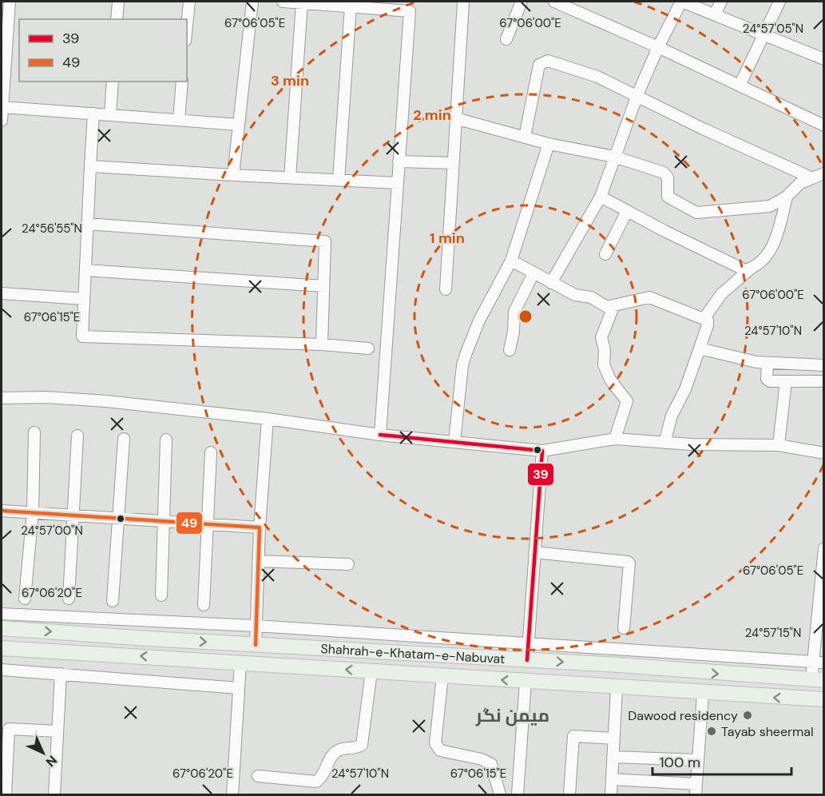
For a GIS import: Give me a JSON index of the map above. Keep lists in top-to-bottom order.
{
  "streets": {
    "main road": ["Shahrah-e-Khatam-e-Nabuvat"]
  },
  "districts": ["میمن نگر"],
  "places": ["Dawood residency", "Tayab sheermal"],
  "lines": ["transit line 39", "transit line 49"],
  "legend": ["39", "49"],
  "scale_bar": "100 m",
  "north": "bottom right",
  "coordinates": [
    "67°06'05\"E",
    "67°06'00\"E",
    "24°57'05\"N",
    "24°56'55\"N",
    "67°06'15\"E",
    "24°57'10\"N",
    "24°57'00\"N",
    "67°06'20\"E",
    "24°57'15\"N"
  ],
  "rings": ["3 min", "2 min", "1 min"]
}
